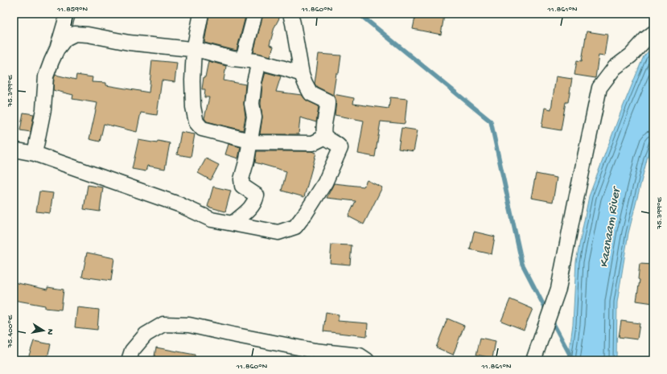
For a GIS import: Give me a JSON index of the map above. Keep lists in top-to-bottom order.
{
  "water": ["Kaanaam River"],
  "north": "right",
  "coordinates": [
    "11.859°N",
    "11.860°N",
    "11.861°N",
    "75.399°E",
    "75.400°E"
  ]
}
